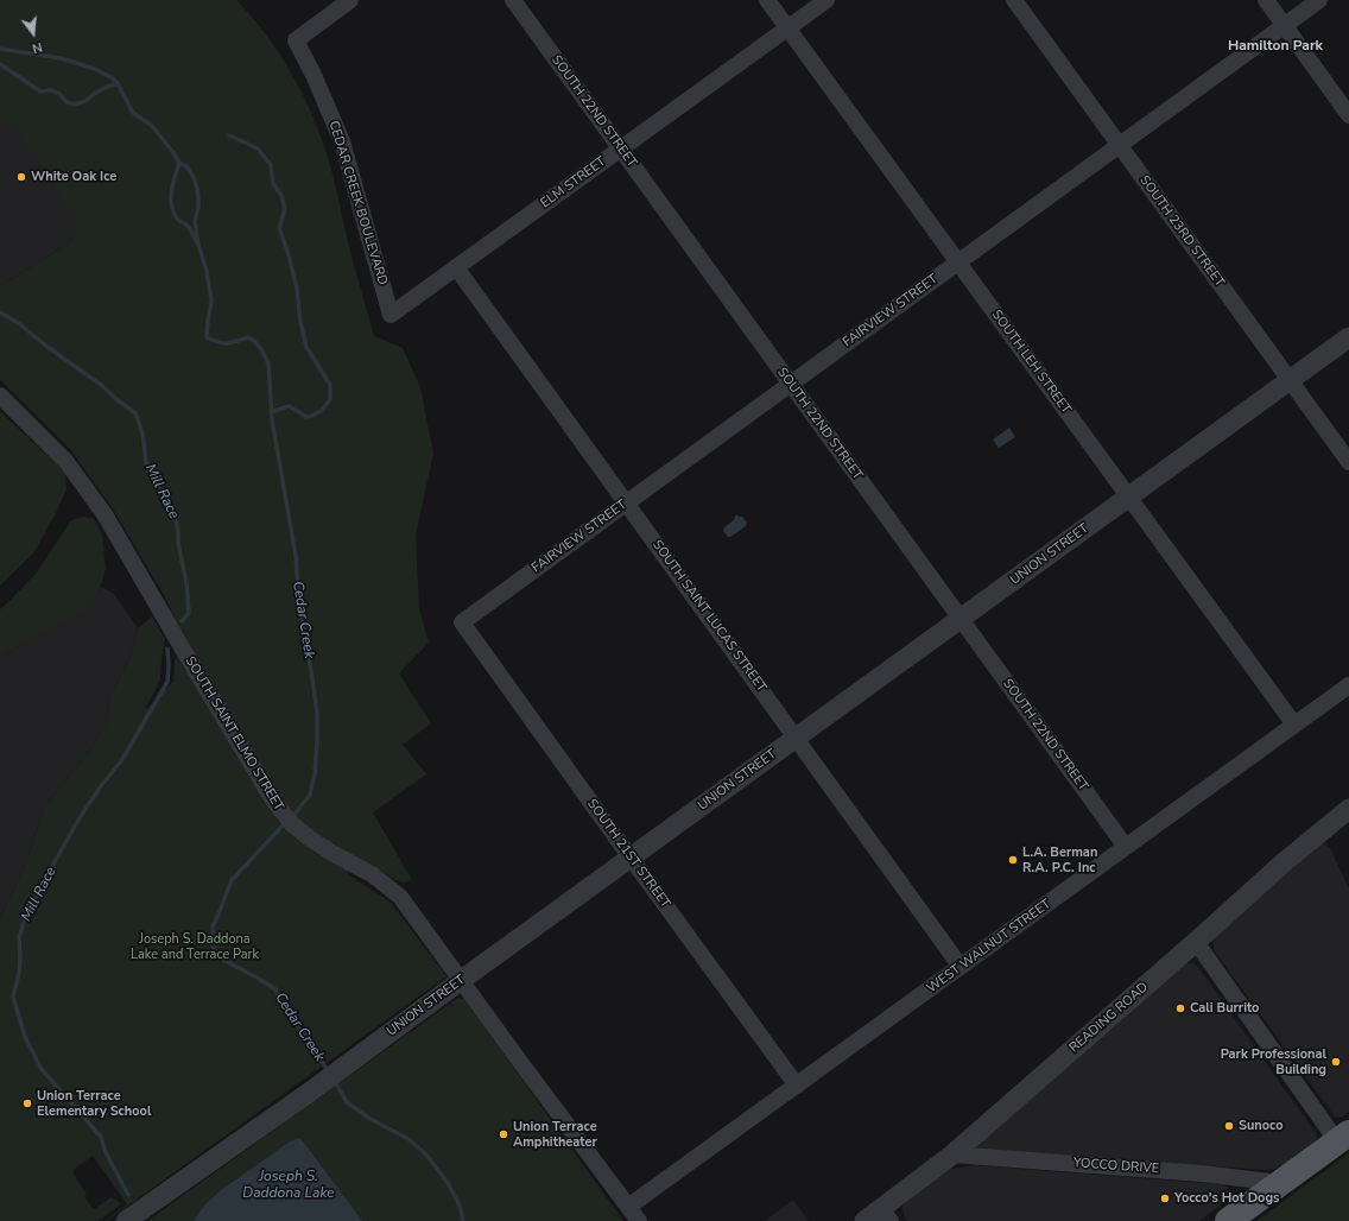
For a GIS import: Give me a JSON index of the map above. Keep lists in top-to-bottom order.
{
  "streets": {
    "street": [
      "SOUTH 22ND STREET",
      "ELM STREET",
      "CEDAR CREEK BOULEVARD",
      "SOUTH 23RD STREET",
      "FAIRVIEW STREET",
      "SOUTH LEH STREET",
      "UNION STREET",
      "SOUTH SAINT LUCAS STREET",
      "SOUTH SAINT ELMO STREET",
      "SOUTH 21ST STREET",
      "WEST WALNUT STREET",
      "READING ROAD",
      "YOCCO DRIVE"
    ]
  },
  "crossings": [
    ["SOUTH 22ND STREET", "ELM STREET"],
    ["SOUTH 22ND STREET", "FAIRVIEW STREET"],
    ["SOUTH 22ND STREET", "UNION STREET"],
    ["SOUTH 22ND STREET", "WEST WALNUT STREET"],
    ["ELM STREET", "CEDAR CREEK BOULEVARD"],
    ["ELM STREET", "SOUTH LEH STREET"],
    ["ELM STREET", "SOUTH SAINT LUCAS STREET"],
    ["SOUTH 23RD STREET", "FAIRVIEW STREET"],
    ["SOUTH 23RD STREET", "UNION STREET"],
    ["FAIRVIEW STREET", "SOUTH LEH STREET"],
    ["FAIRVIEW STREET", "SOUTH SAINT LUCAS STREET"],
    ["FAIRVIEW STREET", "SOUTH 21ST STREET"],
    ["SOUTH LEH STREET", "UNION STREET"],
    ["SOUTH LEH STREET", "WEST WALNUT STREET"],
    ["UNION STREET", "SOUTH SAINT LUCAS STREET"],
    ["UNION STREET", "SOUTH SAINT ELMO STREET"],
    ["UNION STREET", "SOUTH 21ST STREET"],
    ["SOUTH SAINT LUCAS STREET", "WEST WALNUT STREET"],
    ["SOUTH SAINT ELMO STREET", "WEST WALNUT STREET"],
    ["SOUTH 21ST STREET", "WEST WALNUT STREET"],
    ["READING ROAD", "YOCCO DRIVE"]
  ],
  "districts": ["Hamilton Park"],
  "water": ["Mill Race", "Cedar Creek", "Joseph S. Daddona Lake"],
  "parks": ["Joseph S. Daddona Lake and Terrace Park"],
  "places": [
    "White Oak Ice",
    "L.A. Berman R.A. P.C. Inc",
    "Cali Burrito",
    "Park Professional Building",
    "Union Terrace Elementary School",
    "Sunoco",
    "Union Terrace Amphitheater",
    "Yocco's Hot Dogs"
  ],
  "north": "bottom"
}
